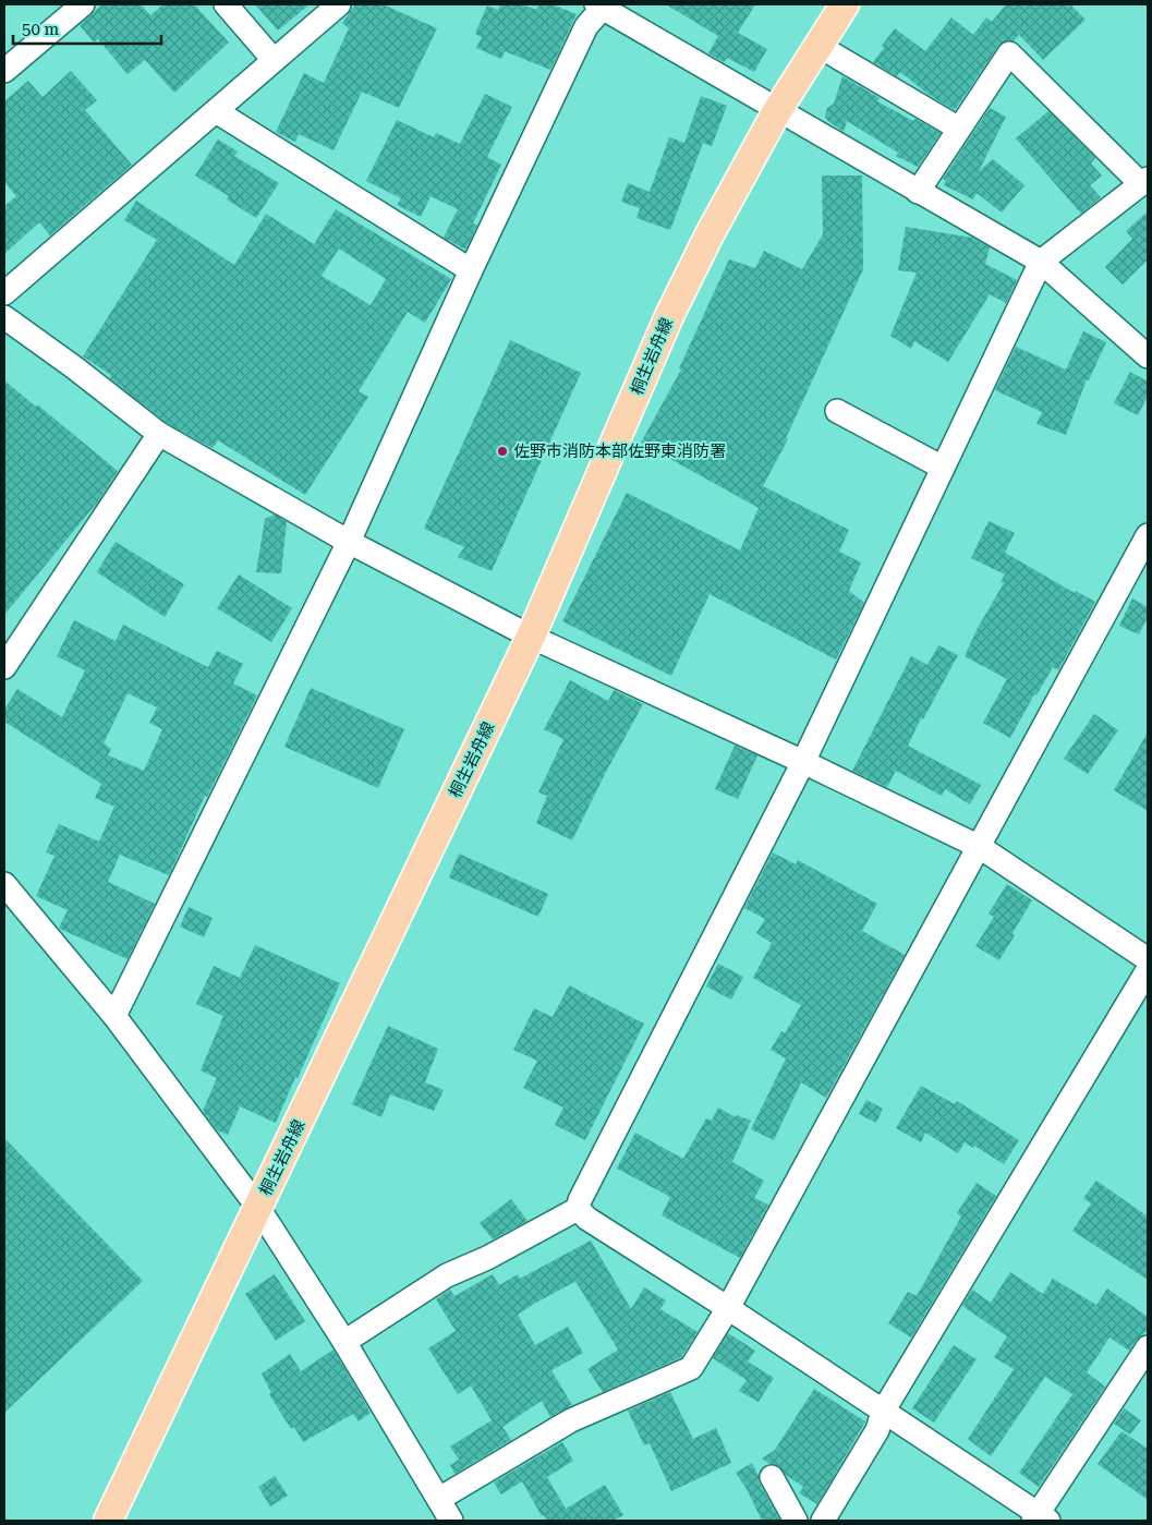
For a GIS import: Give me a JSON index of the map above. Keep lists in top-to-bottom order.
{
  "streets": {
    "main road": ["桐生岩舟線"]
  },
  "places": ["佐野市消防本部佐野東消防署"],
  "scale_bar": "50 m"
}
